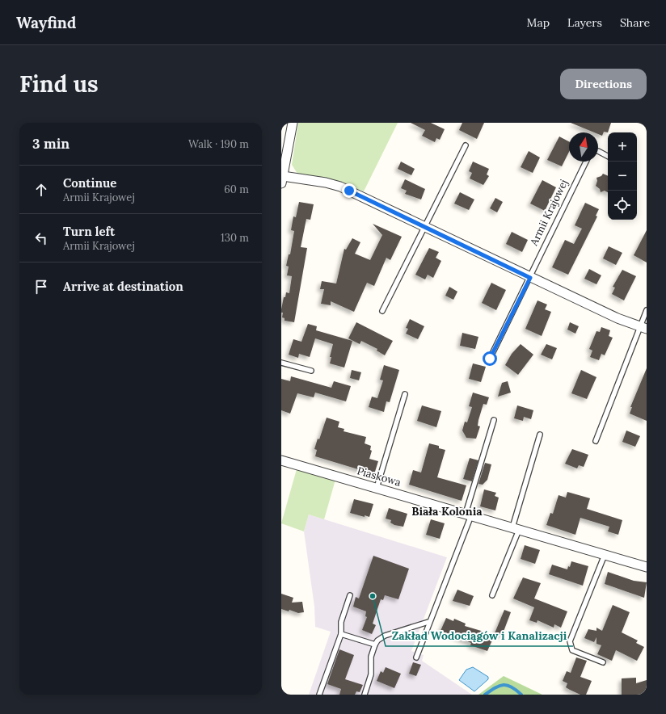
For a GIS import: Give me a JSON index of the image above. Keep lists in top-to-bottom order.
{
  "streets": {
    "street": ["Piaskowa"],
    "lane": ["Armii Krajowej"]
  },
  "districts": ["Biała Kolonia"],
  "places": ["Zakład Wodociągów i Kanalizacji"],
  "north": "top",
  "page": {
    "header": "Wayfind",
    "nav": ["Map", "Layers", "Share"],
    "buttons": "Directions",
    "title": "Find us",
    "heading": ["3 min", "Walk · 190 m"],
    "map_buttons": ["+", "−"],
    "list": [
      ["Continue", "Armii Krajowej", "60 m"],
      ["Turn left", "Armii Krajowej", "130 m"],
      "Arrive at destination"
    ]
  }
}
